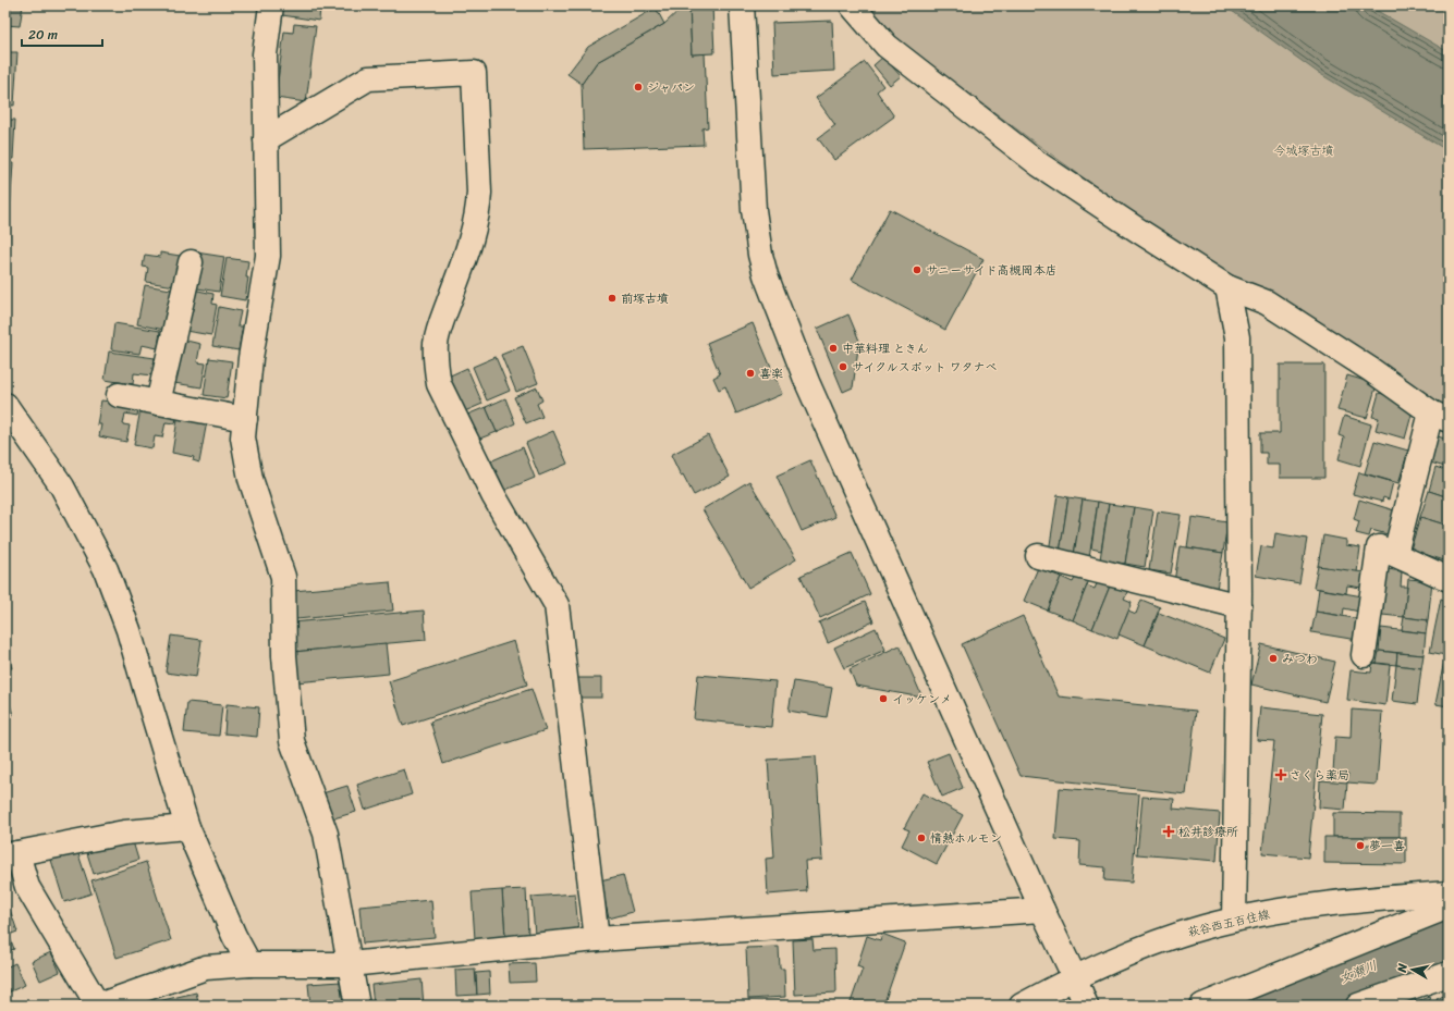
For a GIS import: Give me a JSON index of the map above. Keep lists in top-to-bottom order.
{
  "streets": {
    "street": ["萩谷西五百住線"]
  },
  "water": ["女瀬川"],
  "parks": ["今城塚古墳"],
  "places": {
    "other": [
      "ジャパン",
      "サニーサイド高槻岡本店",
      "前塚古墳",
      "中華料理 ときん",
      "サイクルスポット ワタナベ",
      "喜楽",
      "みつわ",
      "イッケンメ",
      "情熱ホルモン",
      "夢一喜"
    ],
    "health": ["さくら薬局", "松井診療所"]
  },
  "scale_bar": "20 m",
  "north": "left"
}
